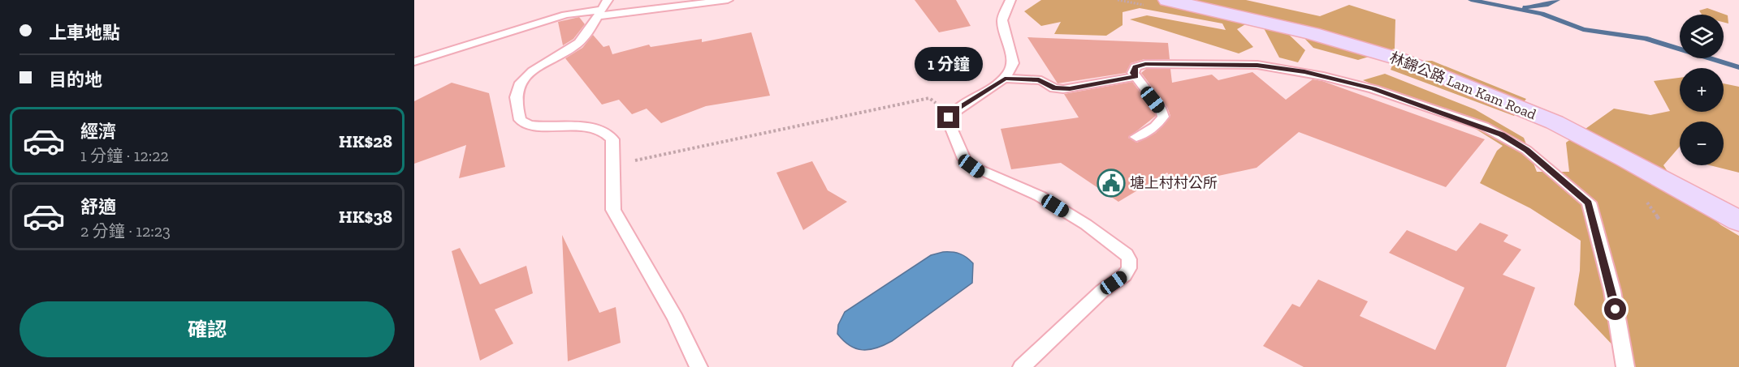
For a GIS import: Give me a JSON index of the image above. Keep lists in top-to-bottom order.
{
  "streets": {
    "main road": ["林錦公路 Lam Kam Road"]
  },
  "places": {
    "public building": ["塘上村村公所"]
  },
  "page": {
    "banner": ["上車地點", "目的地"],
    "map_buttons": ["+", "−"],
    "bubble": "1 分鐘",
    "list": [
      {
        "name": "經濟",
        "note": "1 分鐘 · 12:22",
        "value": "HK$28"
      },
      {
        "name": "舒適",
        "note": "2 分鐘 · 12:23",
        "value": "HK$38"
      }
    ],
    "buttons": "確認"
  }
}
